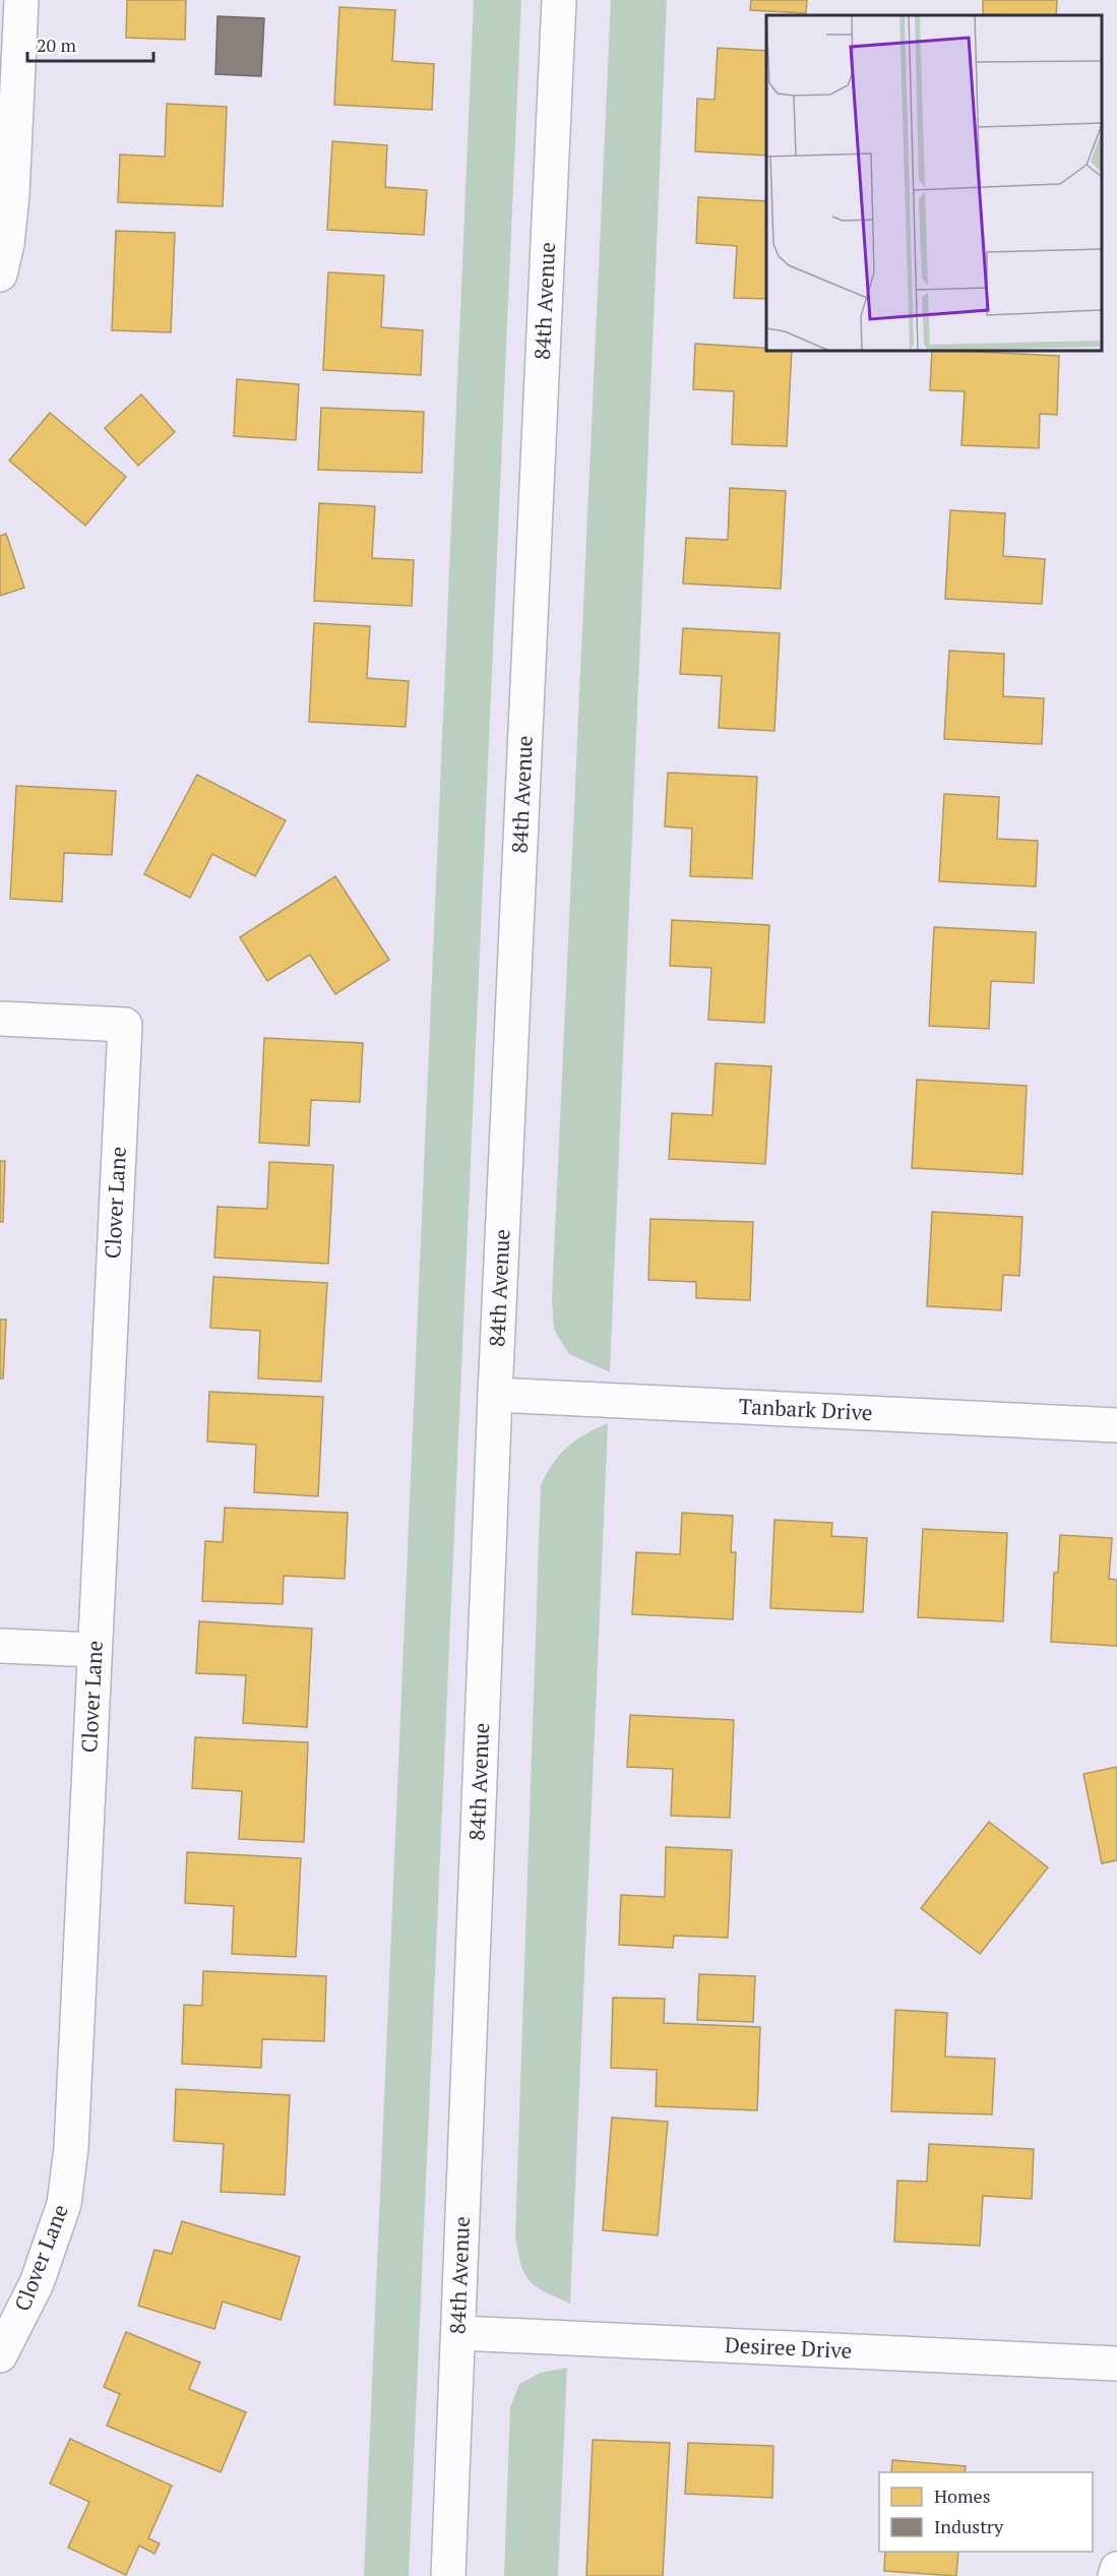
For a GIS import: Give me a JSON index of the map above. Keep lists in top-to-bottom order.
{
  "streets": {
    "street": [
      "84th Avenue",
      "Clover Lane",
      "Tanbark Drive",
      "Desiree Drive"
    ]
  },
  "crossings": [
    ["84th Avenue", "Tanbark Drive"],
    ["84th Avenue", "Desiree Drive"]
  ],
  "legend": ["Homes", "Industry"],
  "scale_bar": "20 m"
}
